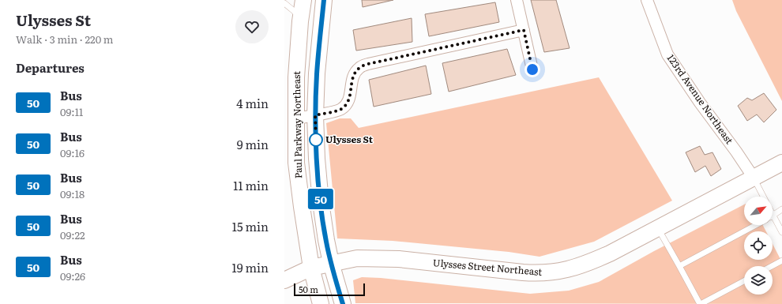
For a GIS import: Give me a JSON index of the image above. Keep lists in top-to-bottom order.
{
  "streets": {
    "street": ["123rd Avenue Northeast", "Paul Parkway Northeast", "Ulysses Street Northeast"]
  },
  "crossings": [
    ["123rd Avenue Northeast", "Ulysses Street Northeast"],
    ["Paul Parkway Northeast", "Ulysses Street Northeast"]
  ],
  "places": ["Ulysses St"],
  "lines": ["bus line 50"],
  "scale_bar": "50 m",
  "north": "top right",
  "page": {
    "heading": [
      ["Ulysses St", "Walk · 3 min · 220 m"],
      "Departures"
    ],
    "on_map": "50",
    "list": [
      {
        "mark": "50",
        "name": "Bus",
        "note": "09:11",
        "value": "4 min"
      },
      {
        "mark": "50",
        "name": "Bus",
        "note": "09:16",
        "value": "9 min"
      },
      {
        "mark": "50",
        "name": "Bus",
        "note": "09:18",
        "value": "11 min"
      },
      {
        "mark": "50",
        "name": "Bus",
        "note": "09:22",
        "value": "15 min"
      },
      {
        "mark": "50",
        "name": "Bus",
        "note": "09:26",
        "value": "19 min"
      }
    ],
    "scale": "50 m"
  }
}
